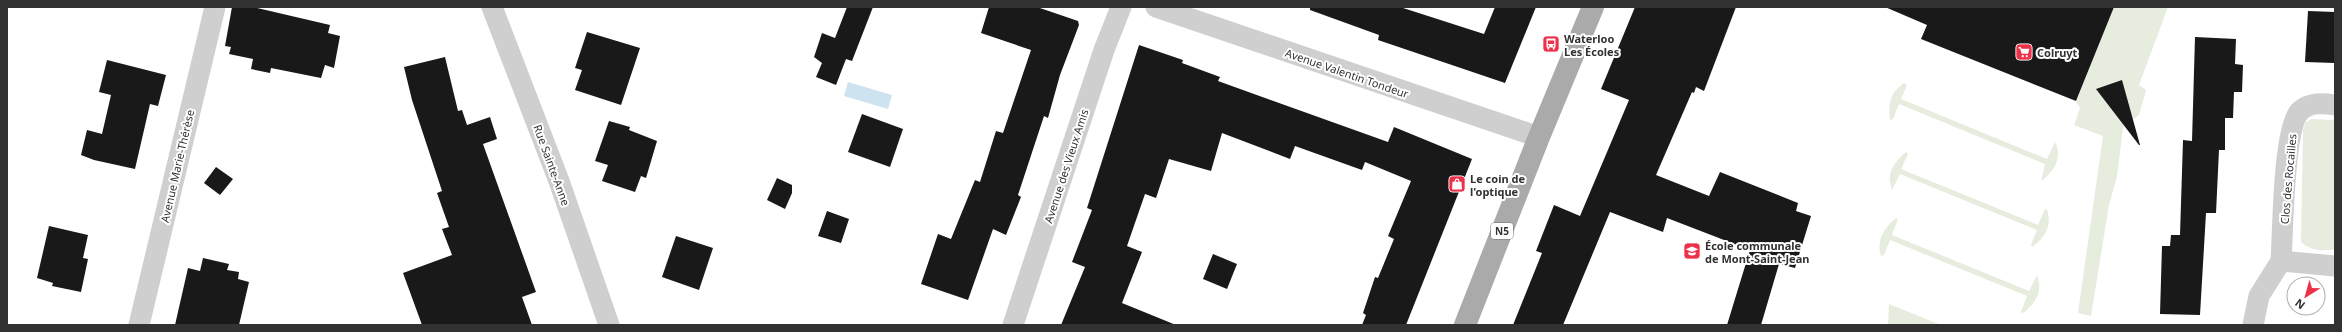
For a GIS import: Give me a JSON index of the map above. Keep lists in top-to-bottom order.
{
  "streets": {
    "main road": ["N5"],
    "street": [
      "Avenue Valentin Tondeur",
      "Rue Sainte-Anne",
      "Avenue Marie-Thérèse",
      "Avenue des Vieux Amis",
      "Clos des Rocailles"
    ]
  },
  "crossings": [
    ["Avenue Valentin Tondeur", "N5"]
  ],
  "places": {
    "bus stop": ["Waterloo Les Écoles"],
    "supermarket": ["Colruyt"],
    "shop": ["Le coin de l'optique"],
    "school or university": ["École communale de Mont-Saint-Jean"]
  },
  "north": "bottom left"
}
